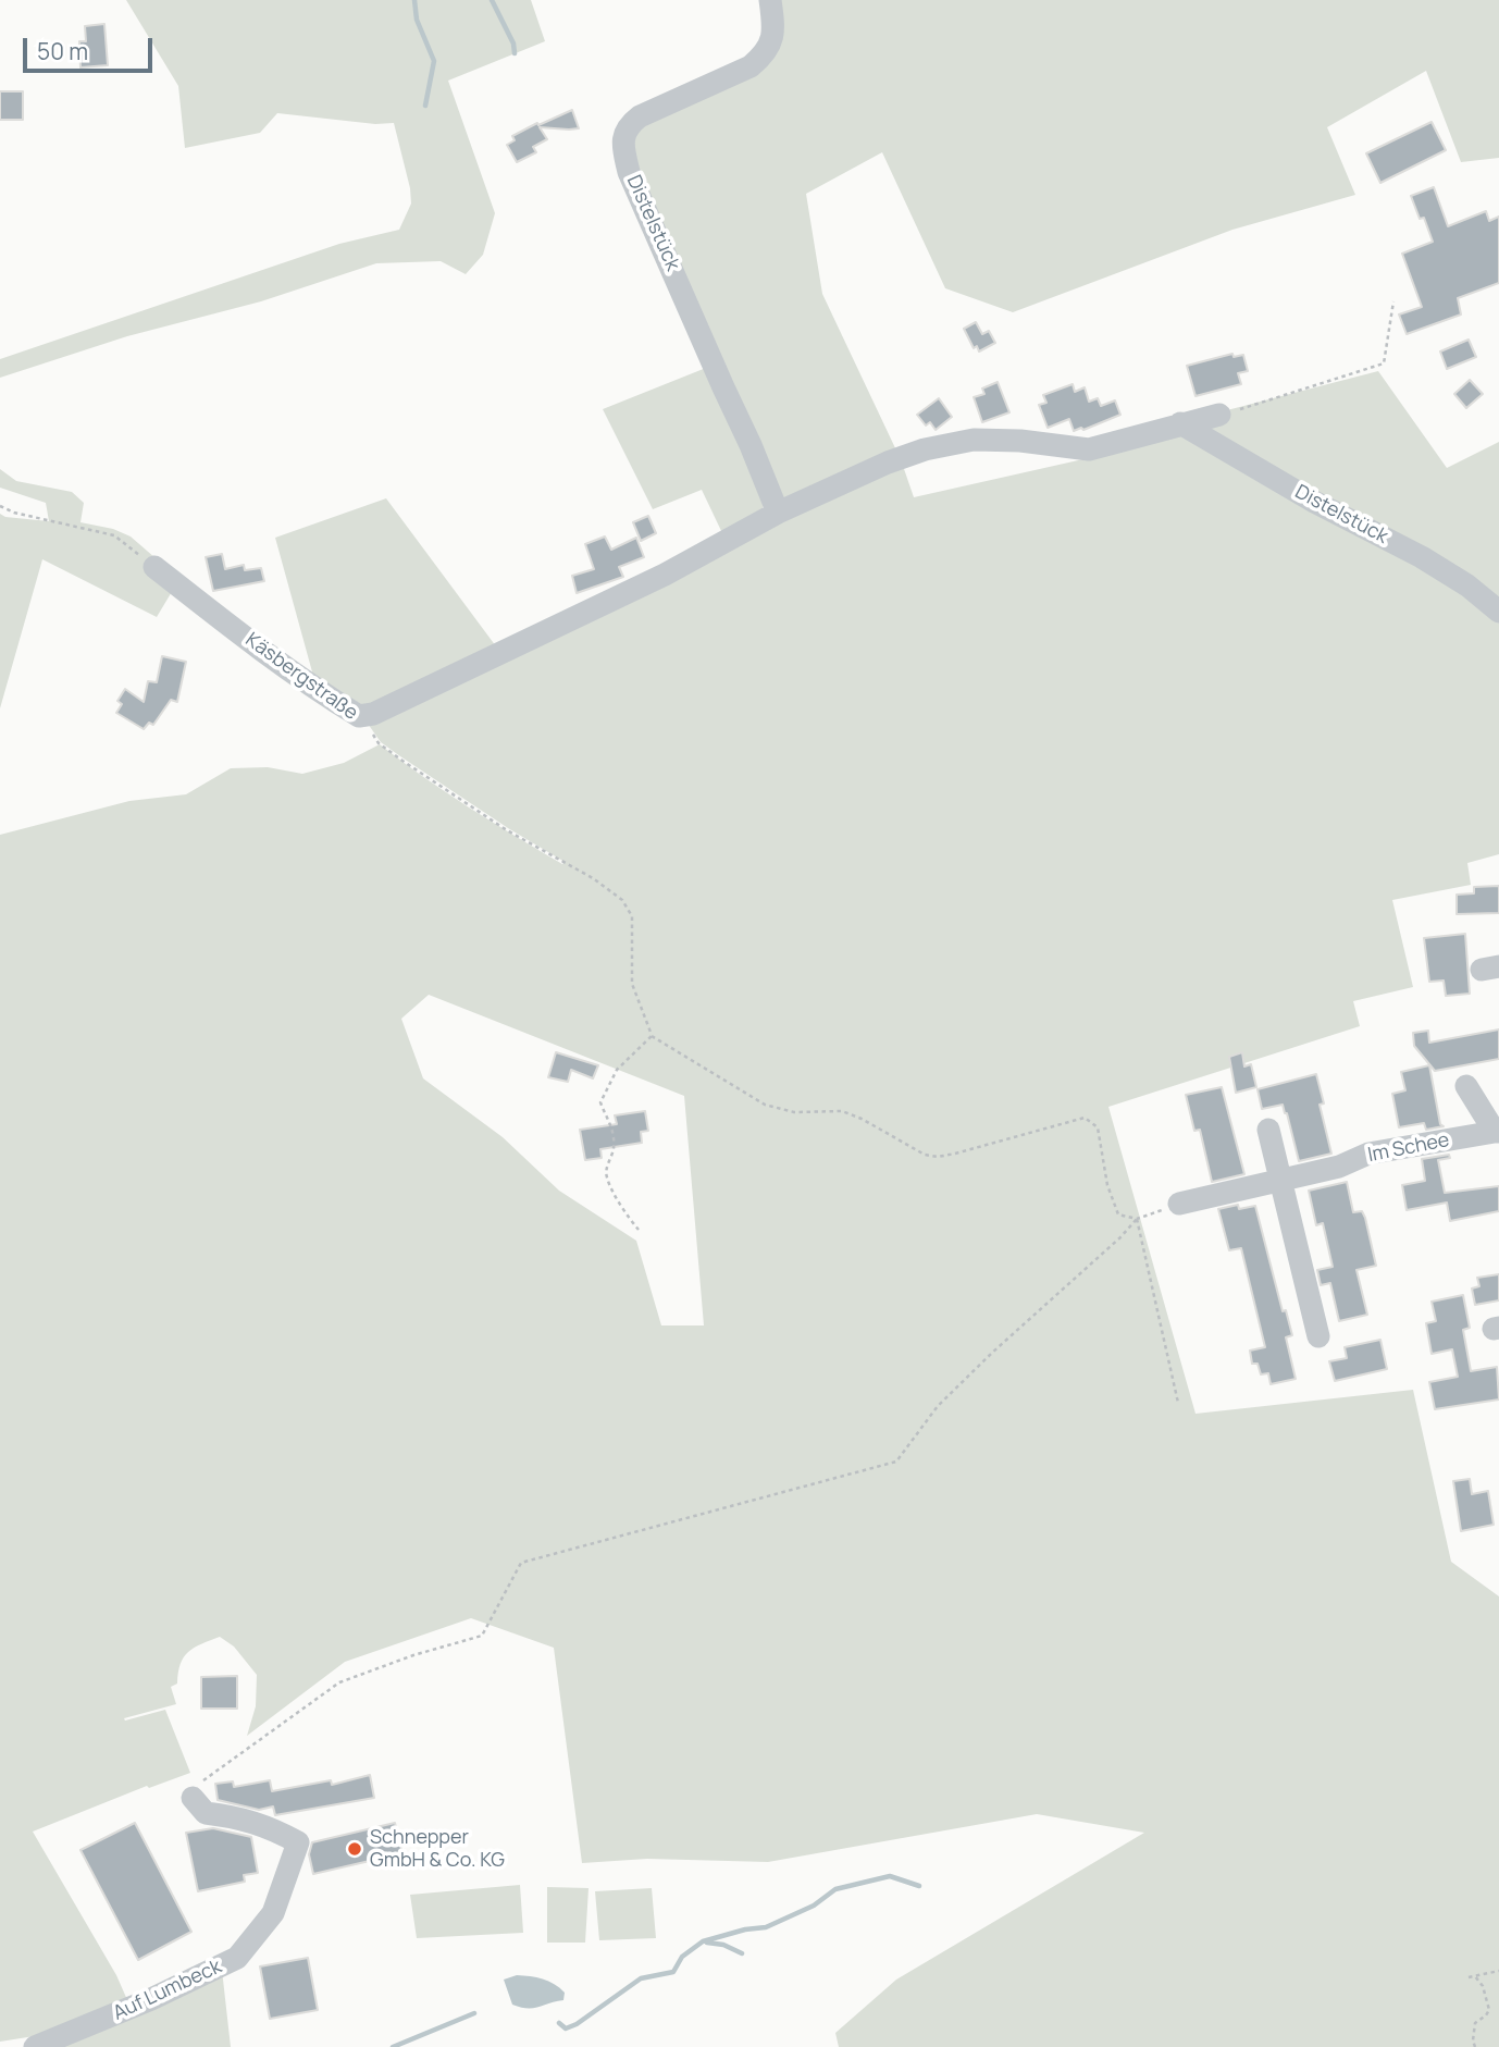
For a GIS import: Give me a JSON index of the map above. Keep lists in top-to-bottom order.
{
  "streets": {
    "street": [
      "Distelstück",
      "Käsbergstraße",
      "Im Schee",
      "Auf Lumbeck"
    ]
  },
  "places": ["Schnepper GmbH & Co. KG"],
  "scale_bar": "50 m"
}
